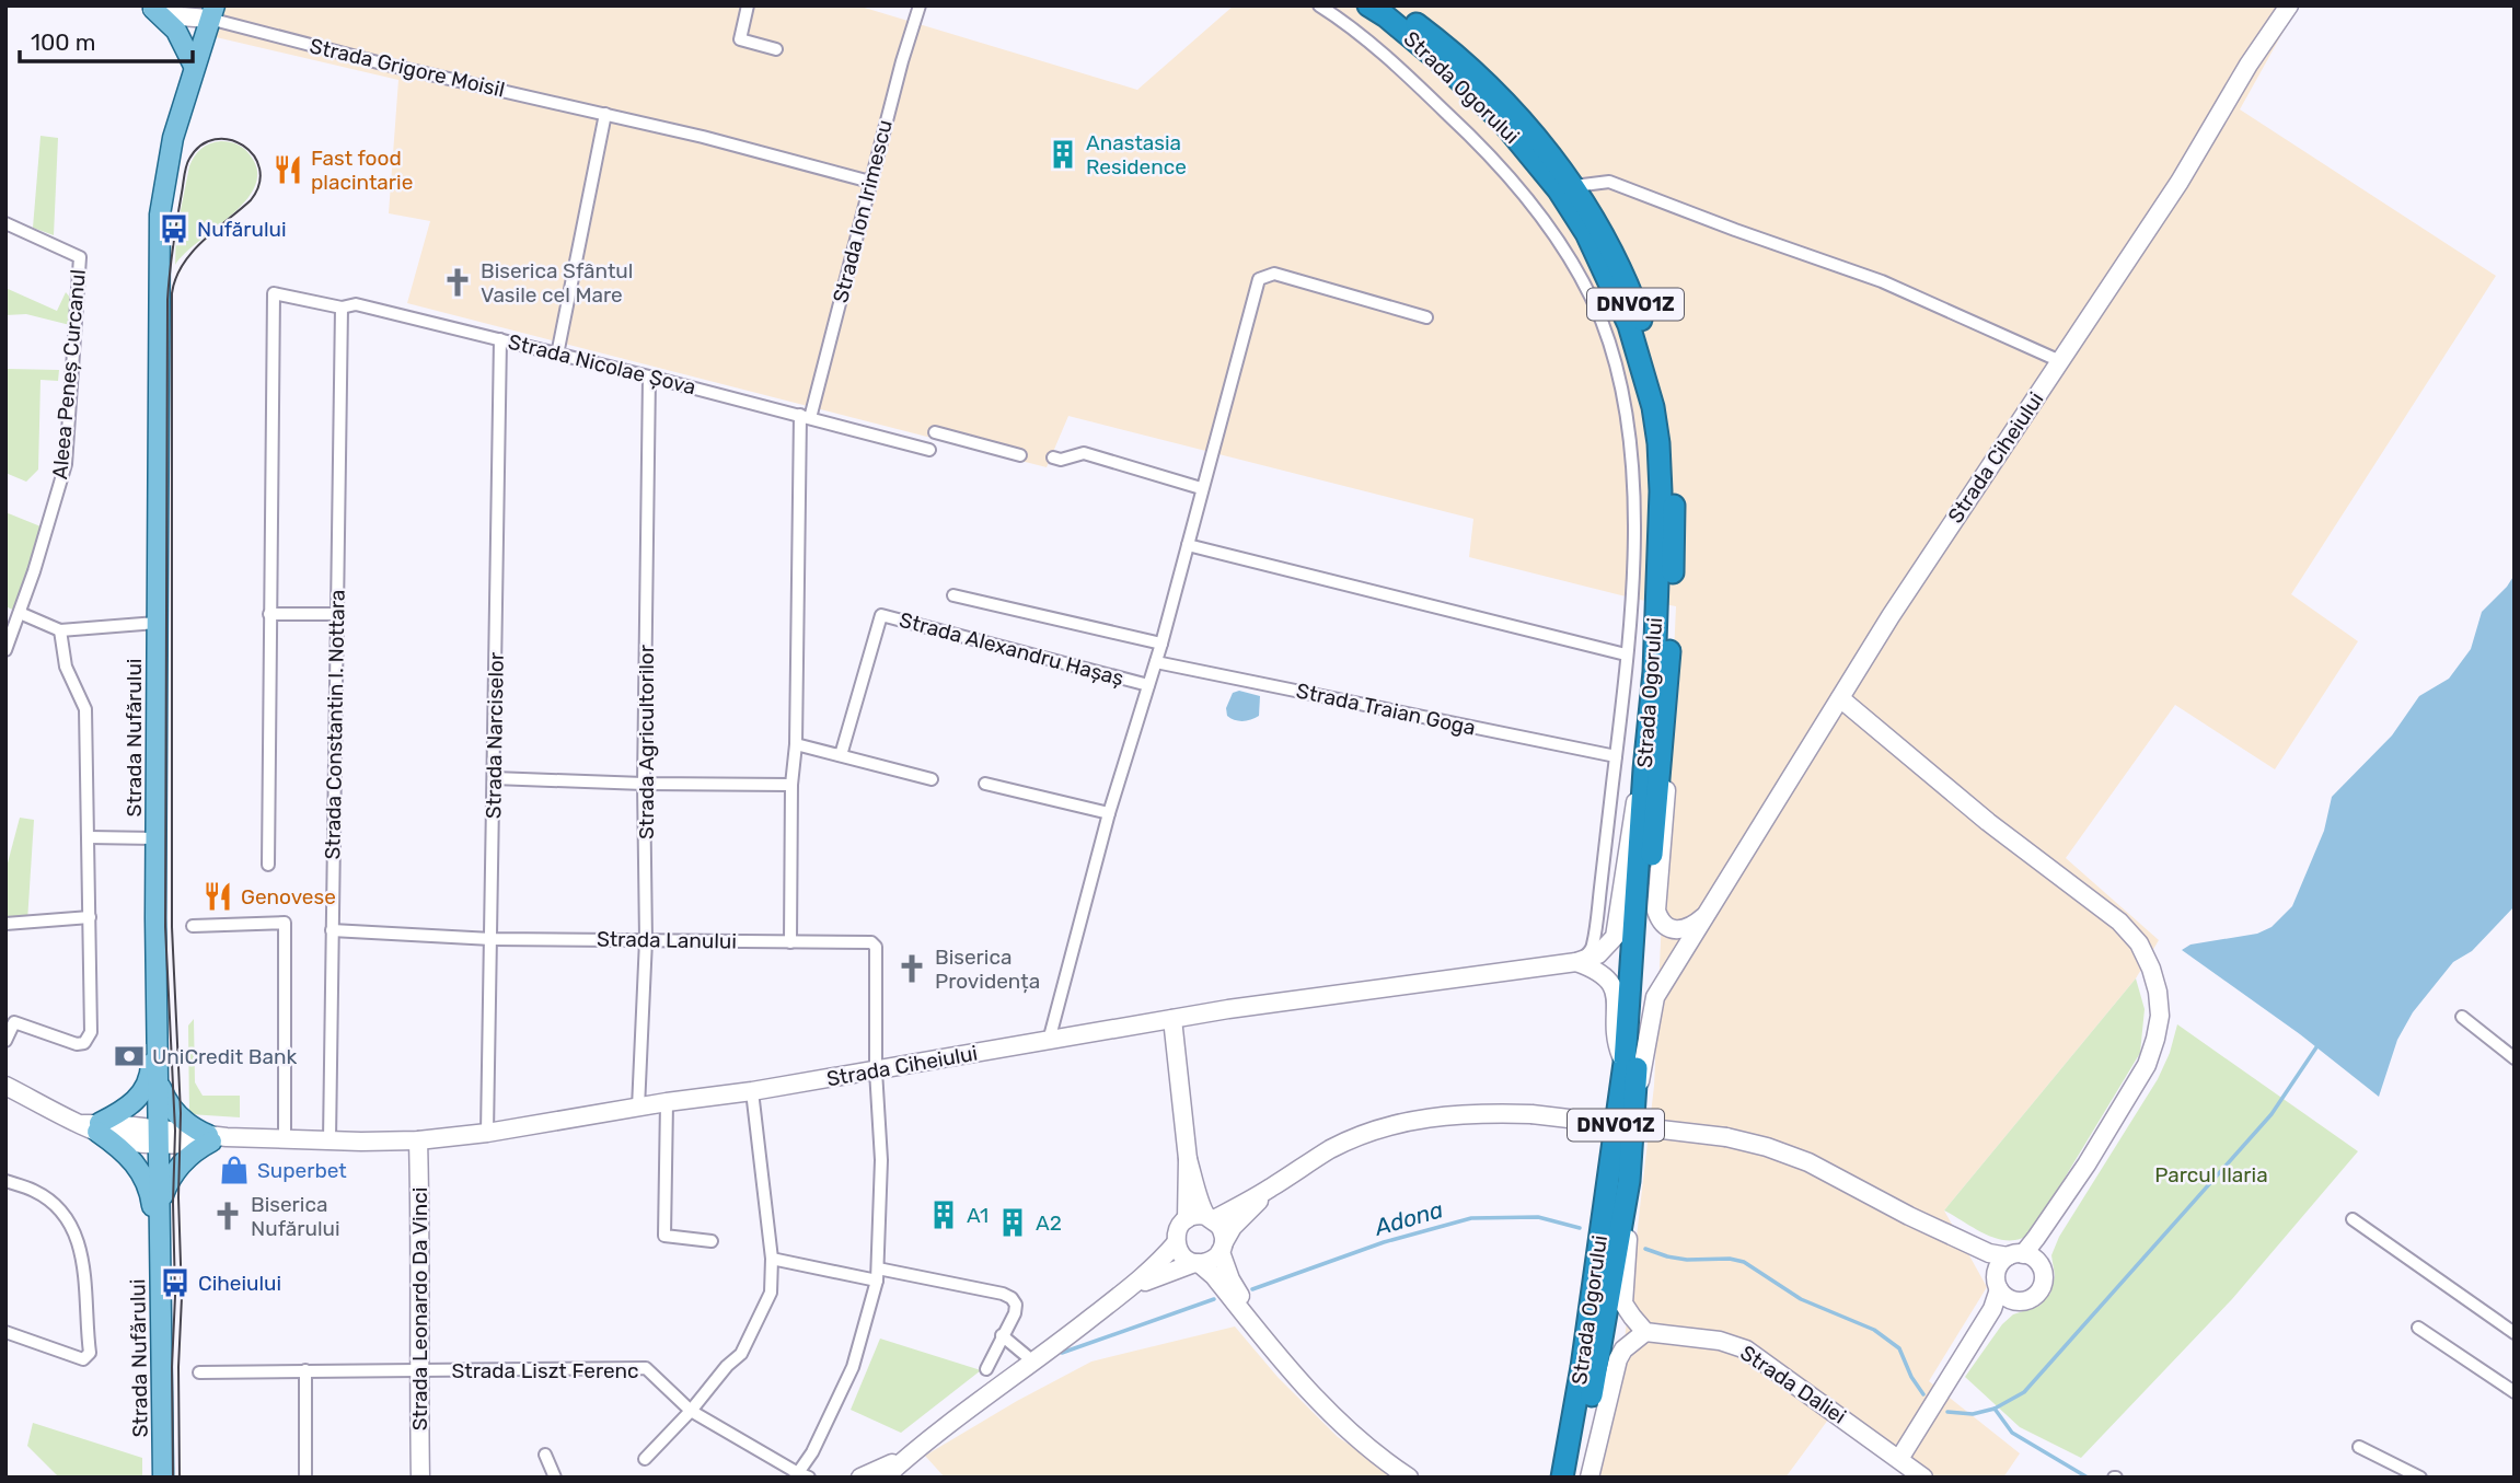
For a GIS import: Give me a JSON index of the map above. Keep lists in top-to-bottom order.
{
  "streets": {
    "highway": ["Strada Ogorului", "DNVO1Z"],
    "main road": ["Strada Nufărului"],
    "street": [
      "Strada Grigore Moisil",
      "Strada Ion Irimescu",
      "Strada Nicolae Șova",
      "Aleea Peneș Curcanul",
      "Strada Ciheiului",
      "Strada Alexandru Hașaș",
      "Strada Traian Goga",
      "Strada Constantin I. Nottara",
      "Strada Narciselor",
      "Strada Agricultorilor",
      "Strada Lanului",
      "Strada Leonardo Da Vinci",
      "Strada Liszt Ferenc",
      "Strada Daliei"
    ]
  },
  "crossings": [
    ["Strada Grigore Moisil", "Strada Ion Irimescu"],
    ["Strada Grigore Moisil", "Strada Nufărului"],
    ["Strada Ogorului", "Strada Ciheiului"],
    ["Strada Ion Irimescu", "Strada Nicolae Șova"],
    ["Strada Nicolae Șova", "Strada Constantin I. Nottara"],
    ["Strada Nicolae Șova", "Strada Narciselor"],
    ["Strada Nicolae Șova", "Strada Agricultorilor"],
    ["Strada Ciheiului", "Strada Constantin I. Nottara"],
    ["Strada Ciheiului", "Strada Narciselor"],
    ["Strada Ciheiului", "Strada Nufărului"],
    ["Strada Ciheiului", "Strada Agricultorilor"],
    ["Strada Ciheiului", "Strada Lanului"],
    ["Strada Ciheiului", "Strada Leonardo Da Vinci"],
    ["Strada Constantin I. Nottara", "Strada Lanului"],
    ["Strada Narciselor", "Strada Lanului"],
    ["Strada Agricultorilor", "Strada Lanului"],
    ["Strada Leonardo Da Vinci", "Strada Liszt Ferenc"]
  ],
  "water": ["Adona"],
  "parks": ["Parcul Ilaria"],
  "places": {
    "building": ["Anastasia Residence", "A1", "A2"],
    "restaurant": ["Fast food placintarie", "Genovese"],
    "bus stop": ["Nufărului", "Ciheiului"],
    "church": ["Biserica Sfântul Vasile cel Mare", "Biserica Providența", "Biserica Nufărului"],
    "bank": ["UniCredit Bank"],
    "shop": ["Superbet"]
  },
  "scale_bar": "100 m"
}
